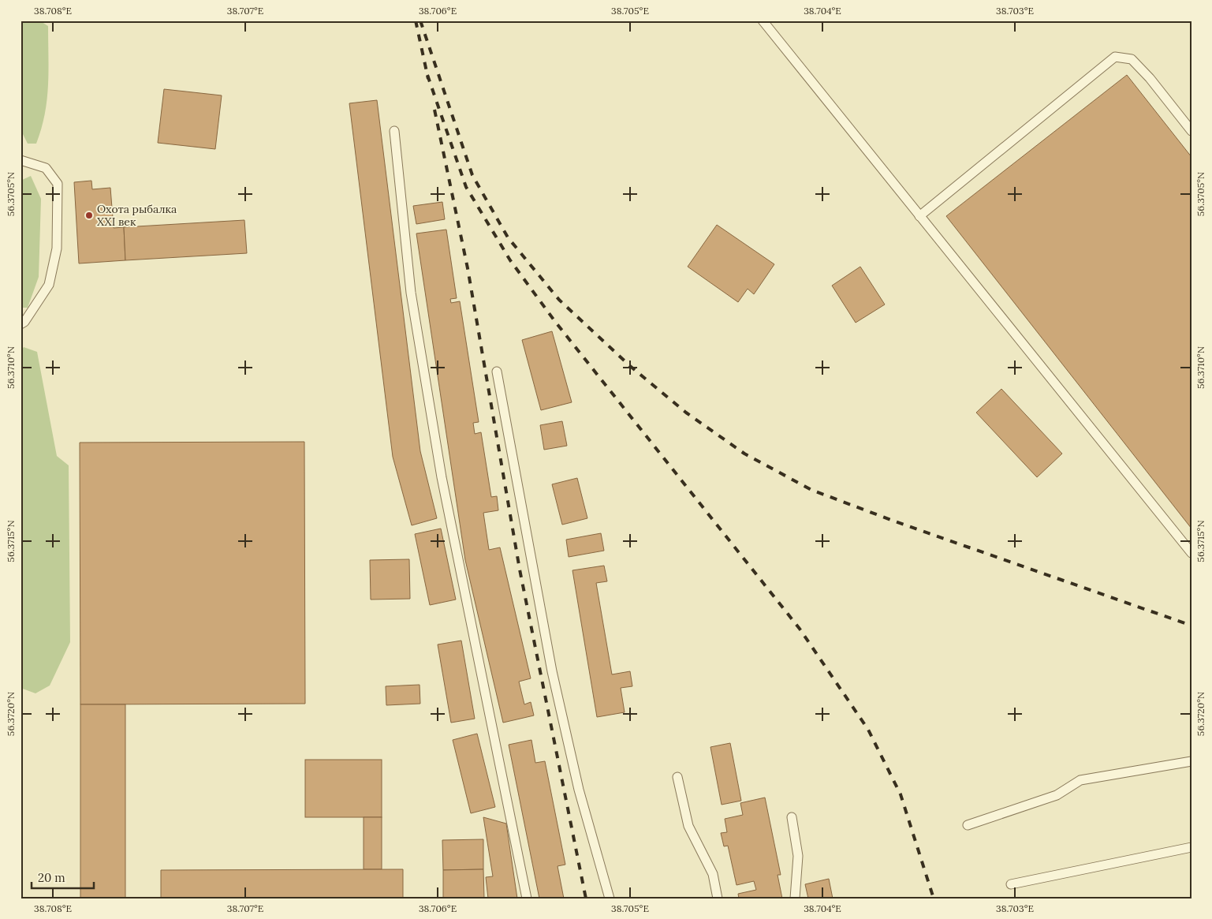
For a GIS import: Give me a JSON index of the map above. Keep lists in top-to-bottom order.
{
  "places": ["Охота рыбалка XXI век"],
  "scale_bar": "20 m",
  "coordinates": [
    "38.708°E",
    "38.707°E",
    "38.706°E",
    "38.705°E",
    "38.704°E",
    "38.703°E",
    "56.3705°N",
    "56.3710°N",
    "56.3715°N",
    "56.3720°N"
  ]
}
